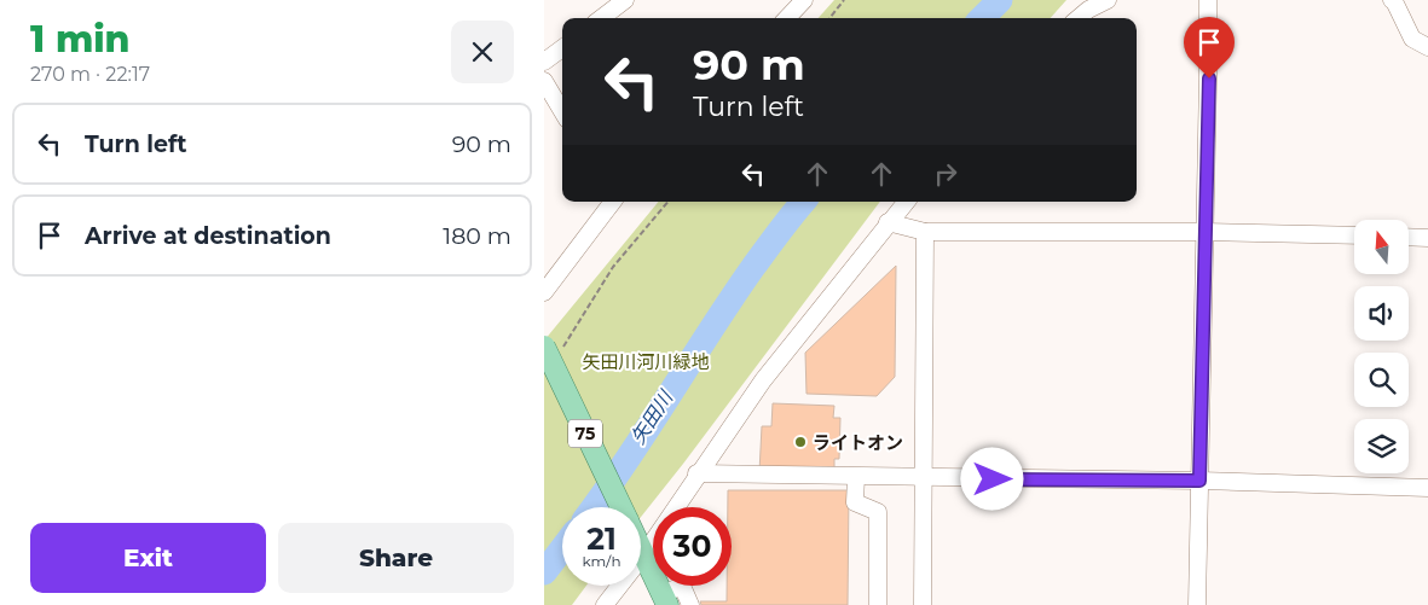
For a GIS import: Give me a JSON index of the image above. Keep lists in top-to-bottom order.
{
  "streets": {
    "main road": ["75"]
  },
  "water": ["矢田川"],
  "parks": ["矢田川河川緑地"],
  "places": ["ライトオン"],
  "north": "top",
  "page": {
    "heading": ["1 min", "270 m · 22:17"],
    "turn": ["90 m", "Turn left"],
    "list": [
      {
        "name": "Turn left",
        "value": "90 m"
      },
      {
        "name": "Arrive at destination",
        "value": "180 m"
      }
    ],
    "speed": "21 km/h",
    "limit": "30",
    "buttons": ["Exit", "Share"]
  }
}
